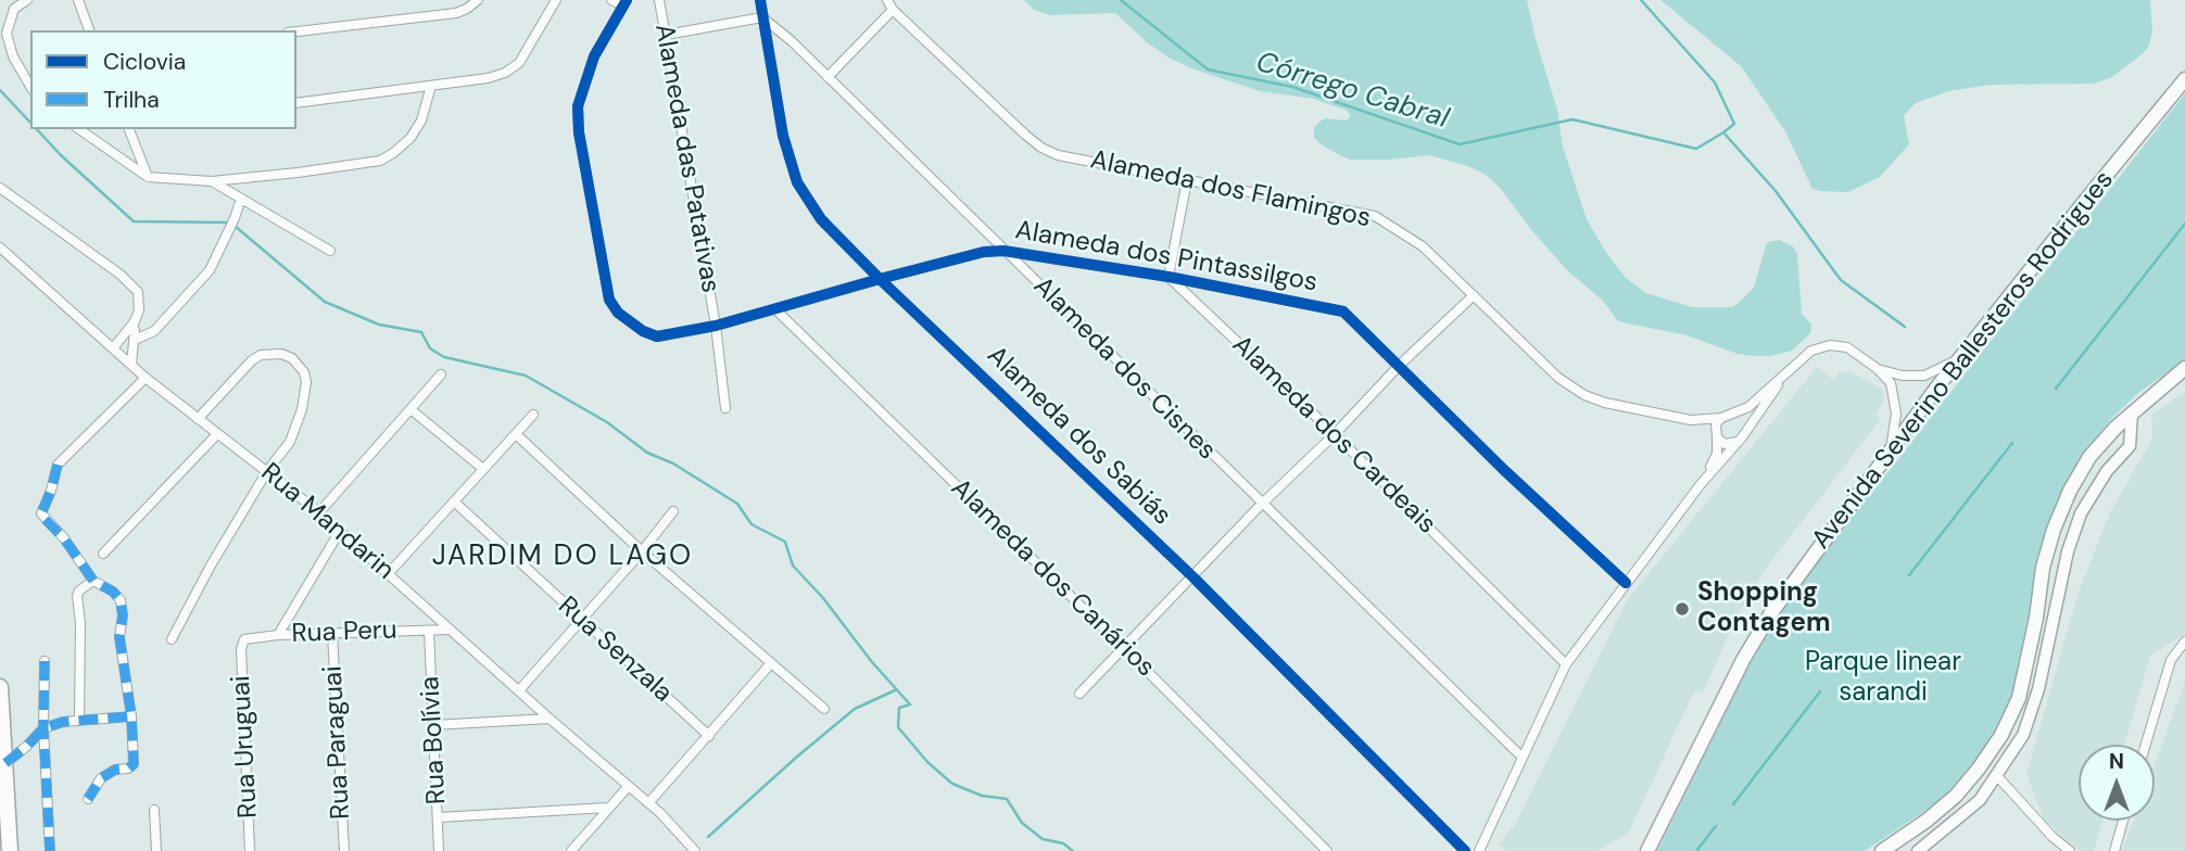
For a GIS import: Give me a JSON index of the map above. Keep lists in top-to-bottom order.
{
  "streets": {
    "main road": ["Avenida Severino Ballesteros Rodrigues"],
    "street": [
      "Alameda das Patativas",
      "Alameda dos Flamingos",
      "Alameda dos Pintassilgos",
      "Alameda dos Cisnes",
      "Alameda dos Cardeais",
      "Alameda dos Sabiás",
      "Rua Mandarin",
      "Alameda dos Canários",
      "Rua Peru",
      "Rua Senzala",
      "Rua Bolívia",
      "Rua Paraguai",
      "Rua Uruguai"
    ]
  },
  "crossings": [
    ["Alameda das Patativas", "Alameda dos Pintassilgos"],
    ["Alameda dos Pintassilgos", "Alameda dos Cisnes"],
    ["Alameda dos Pintassilgos", "Alameda dos Cardeais"],
    ["Alameda dos Pintassilgos", "Alameda dos Sabiás"],
    ["Alameda dos Pintassilgos", "Alameda dos Canários"],
    ["Alameda dos Cisnes", "Alameda dos Sabiás"],
    ["Rua Mandarin", "Rua Peru"],
    ["Rua Peru", "Rua Bolívia"],
    ["Rua Peru", "Rua Paraguai"],
    ["Rua Peru", "Rua Uruguai"]
  ],
  "districts": ["JARDIM DO LAGO"],
  "water": ["Córrego Cabral"],
  "parks": ["Parque linear sarandi"],
  "places": ["Shopping Contagem"],
  "legend": ["Ciclovia", "Trilha"],
  "north": "top"
}
